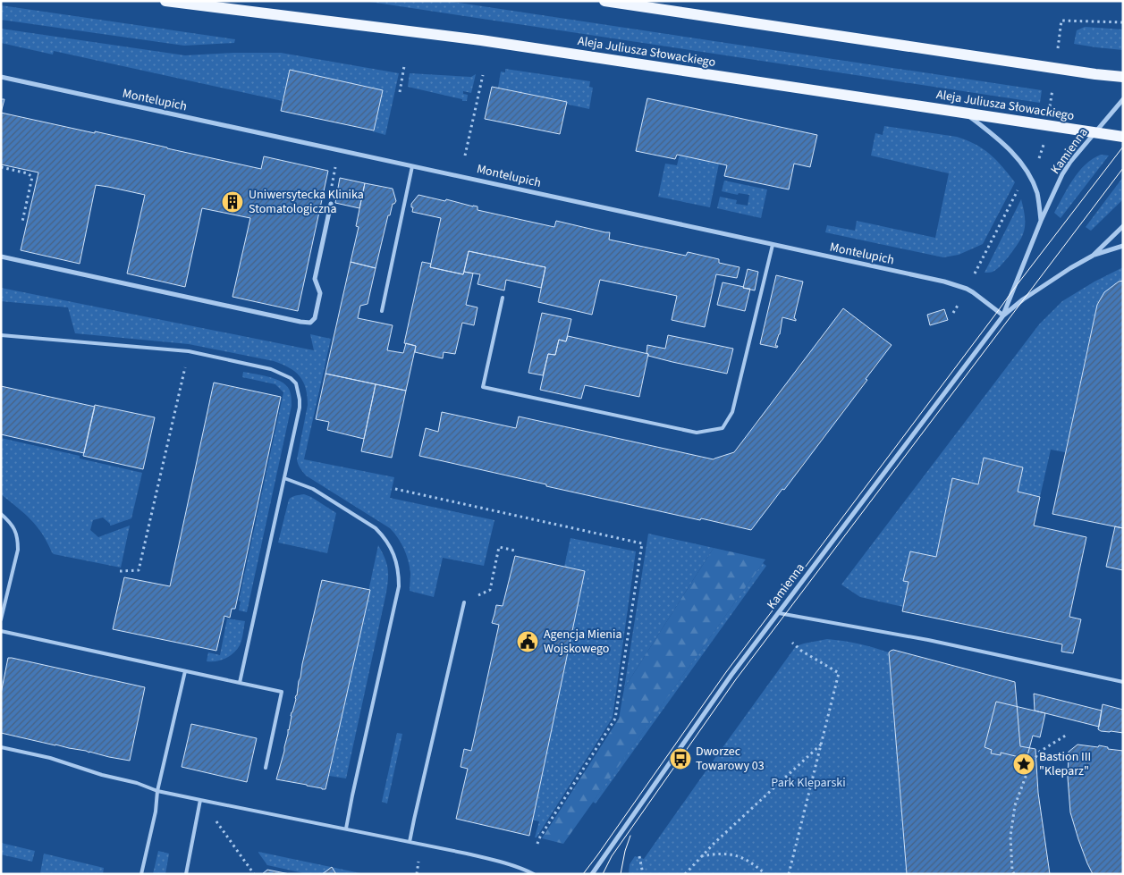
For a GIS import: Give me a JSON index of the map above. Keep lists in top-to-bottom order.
{
  "streets": {
    "main road": ["Aleja Juliusza Słowackiego"],
    "street": ["Montelupich", "Kamienna"]
  },
  "crossings": [
    ["Aleja Juliusza Słowackiego", "Kamienna"],
    ["Montelupich", "Kamienna"]
  ],
  "parks": ["Park Kleparski"],
  "places": {
    "building": ["Uniwersytecka Klinika Stomatologiczna"],
    "public building": ["Agencja Mienia Wojskowego"],
    "bus stop": ["Dworzec Towarowy 03"],
    "place": ["Bastion III \"Kleparz\""]
  }
}
